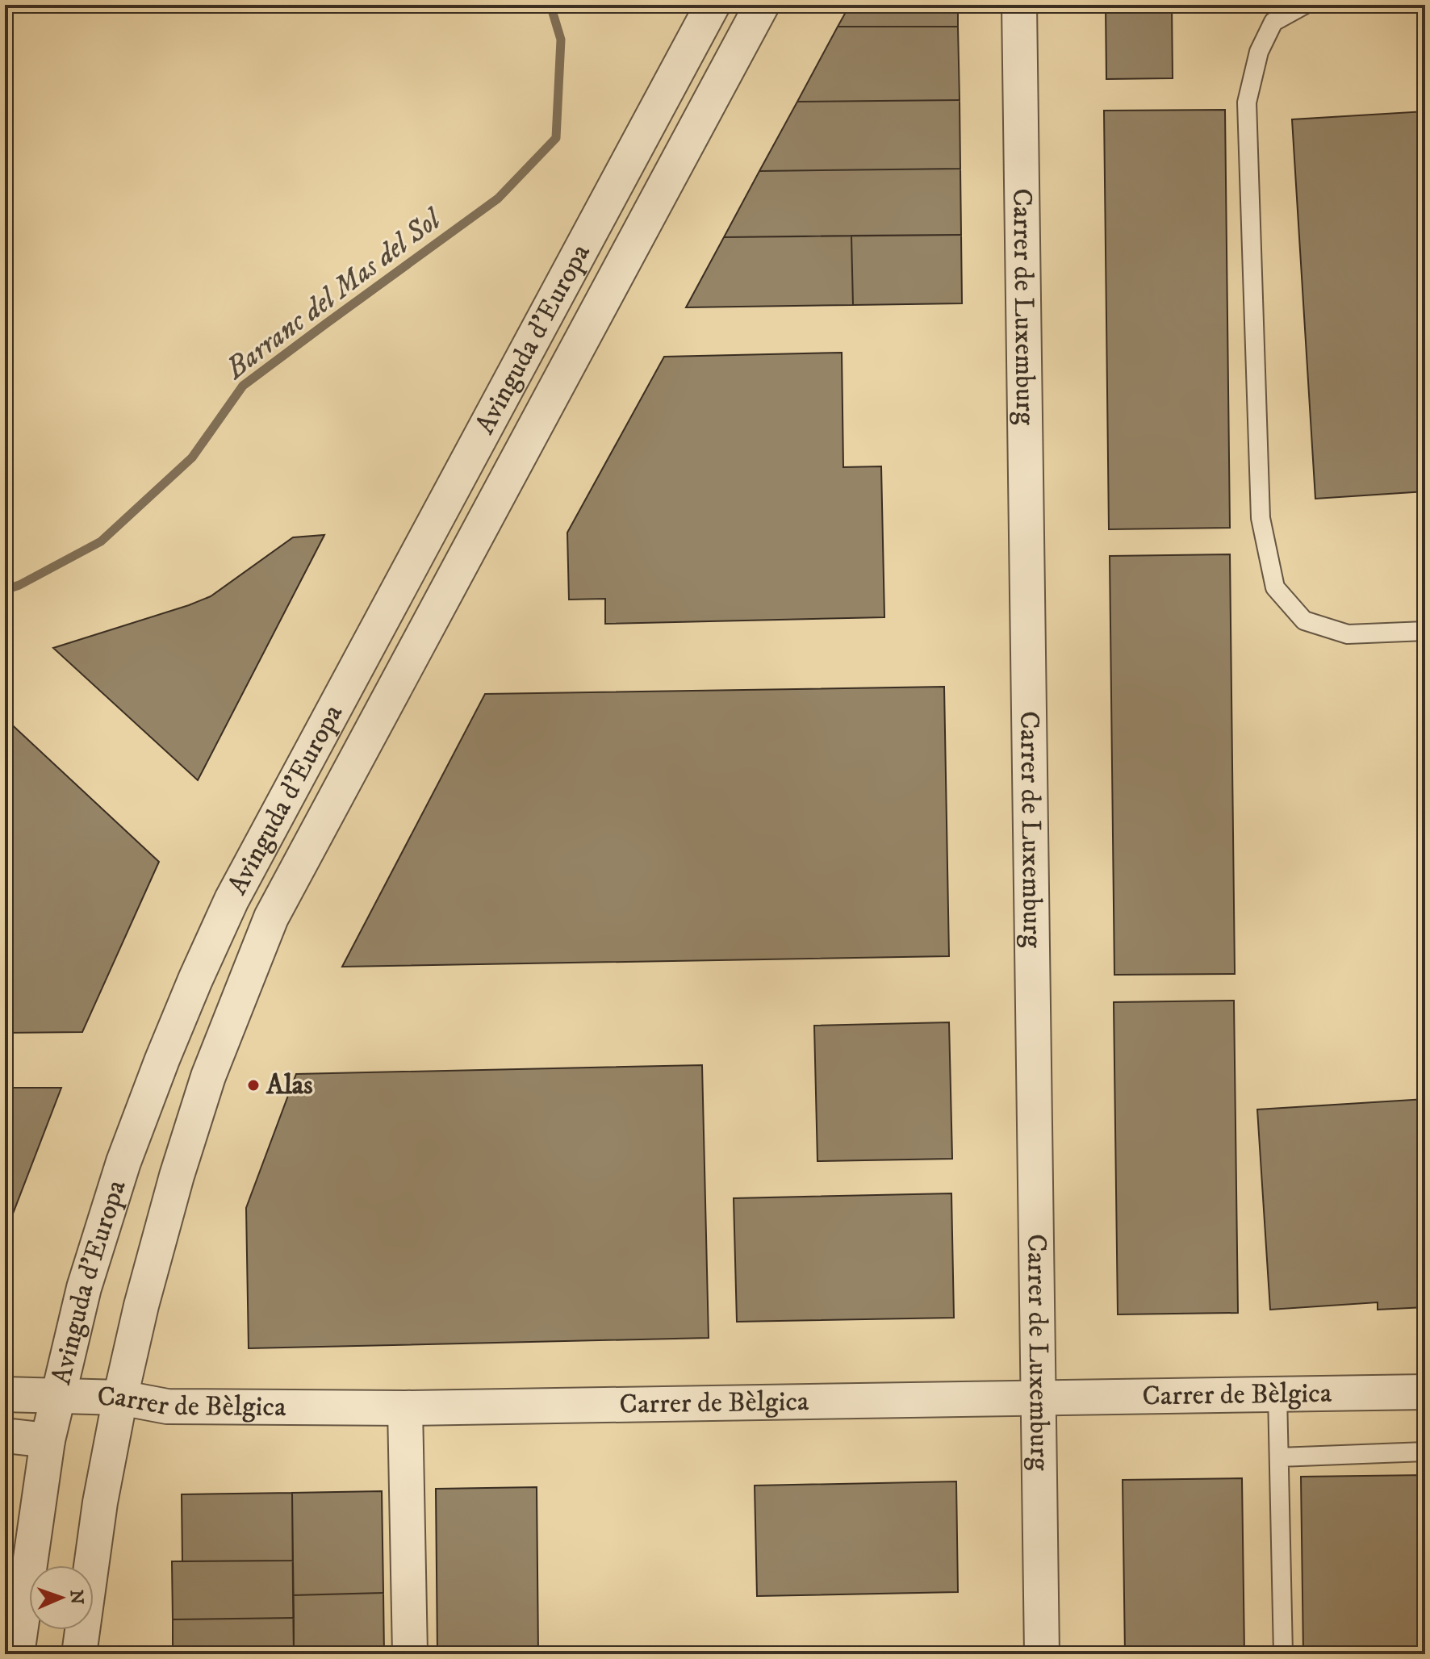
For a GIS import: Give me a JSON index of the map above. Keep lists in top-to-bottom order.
{
  "streets": {
    "street": ["Carrer de Luxemburg", "Avinguda d'Europa", "Carrer de Bèlgica"]
  },
  "crossings": [
    ["Carrer de Luxemburg", "Carrer de Bèlgica"],
    ["Avinguda d'Europa", "Carrer de Bèlgica"]
  ],
  "water": ["Barranc del Mas del Sol"],
  "places": ["Alas"],
  "north": "right"
}
